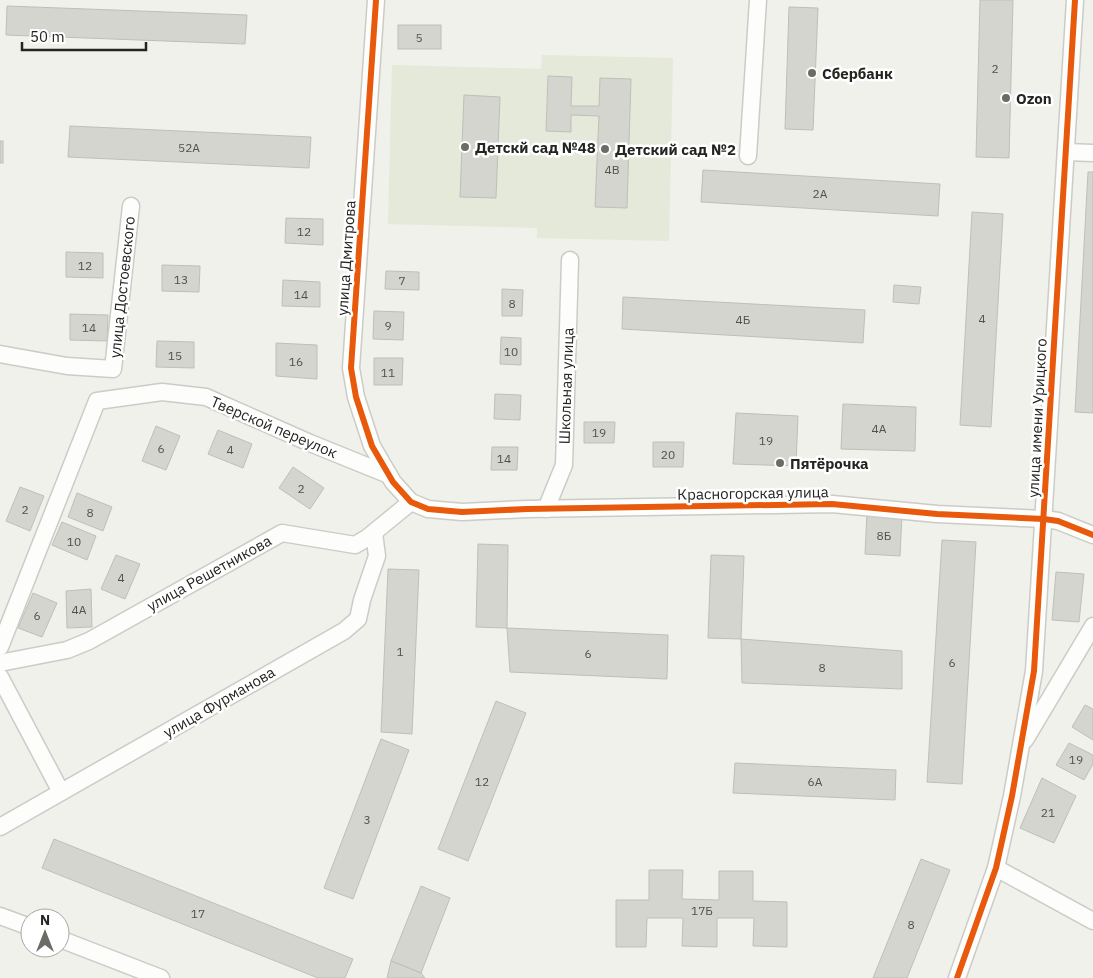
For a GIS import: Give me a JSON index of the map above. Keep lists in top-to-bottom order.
{
  "streets": {
    "street": [
      "улица Дмитрова",
      "улица Достоевского",
      "Школьная улица",
      "улица имени Урицкого",
      "Тверской переулок",
      "Красногорская улица",
      "улица Решетникова",
      "улица Фурманова"
    ]
  },
  "crossings": [
    ["улица Дмитрова", "Тверской переулок"],
    ["улица Дмитрова", "Красногорская улица"],
    ["улица Дмитрова", "улица Решетникова"],
    ["Школьная улица", "Красногорская улица"],
    ["улица имени Урицкого", "Красногорская улица"],
    ["Красногорская улица", "улица Решетникова"],
    ["улица Решетникова", "улица Фурманова"]
  ],
  "places": [
    "Сбербанк",
    "Ozon",
    "Детскй сад №48",
    "Детский сад №2",
    "Пятёрочка"
  ],
  "house_numbers": [
    "5",
    "2",
    "52А",
    "4В",
    "2А",
    "12",
    "12",
    "13",
    "7",
    "14",
    "8",
    "4",
    "4Б",
    "9",
    "14",
    "10",
    "15",
    "16",
    "11",
    "4А",
    "19",
    "19",
    "6",
    "4",
    "20",
    "14",
    "2",
    "2",
    "8",
    "8Б",
    "10",
    "4",
    "4А",
    "6",
    "1",
    "6",
    "6",
    "8",
    "19",
    "12",
    "6А",
    "21",
    "3",
    "17Б",
    "17",
    "8"
  ],
  "scale_bar": "50 m",
  "north": "top"
}
